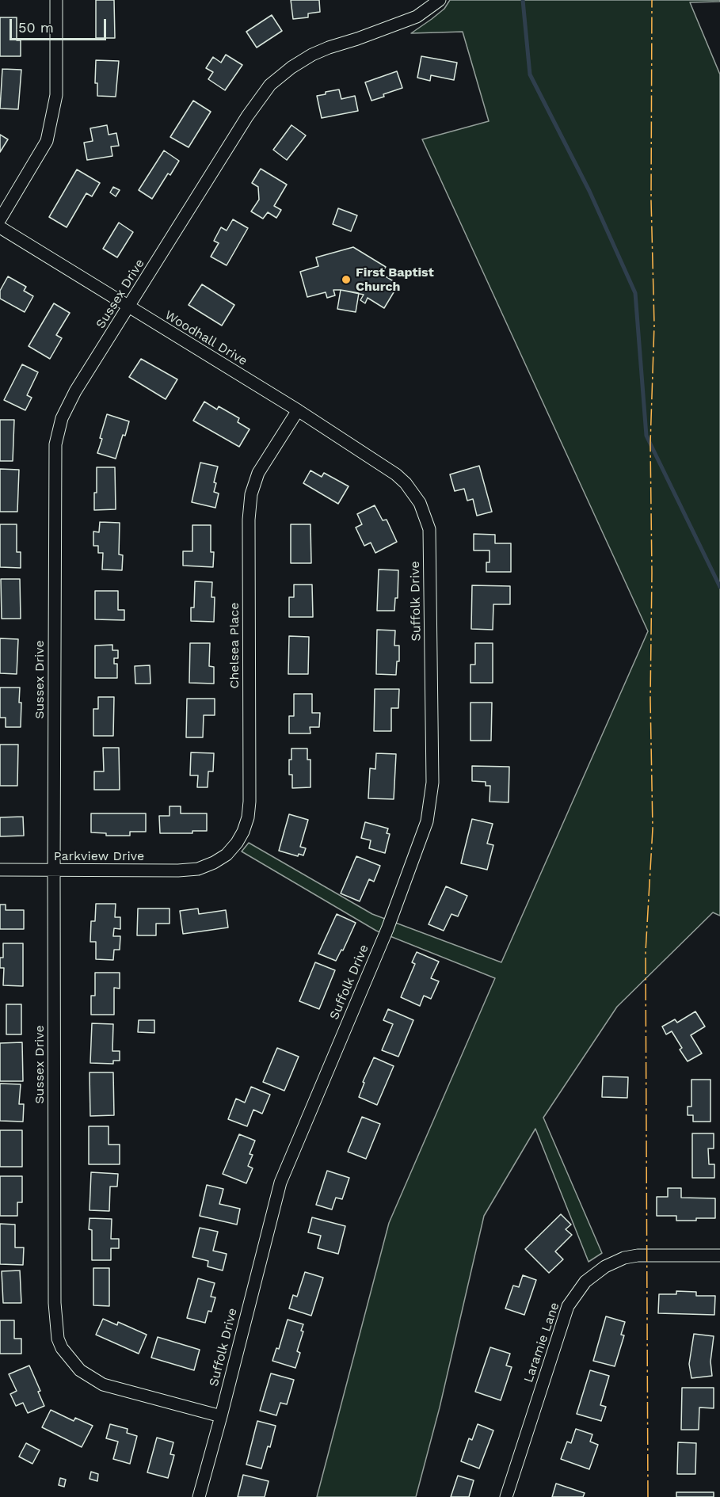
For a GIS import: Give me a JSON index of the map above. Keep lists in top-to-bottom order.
{
  "streets": {
    "street": [
      "Sussex Drive",
      "Woodhall Drive",
      "Suffolk Drive",
      "Chelsea Place",
      "Parkview Drive",
      "Laramie Lane"
    ]
  },
  "crossings": [
    ["Sussex Drive", "Woodhall Drive"],
    ["Sussex Drive", "Suffolk Drive"],
    ["Sussex Drive", "Parkview Drive"],
    ["Woodhall Drive", "Suffolk Drive"],
    ["Woodhall Drive", "Chelsea Place"],
    ["Chelsea Place", "Parkview Drive"]
  ],
  "places": ["First Baptist Church"],
  "scale_bar": "50 m"
}
